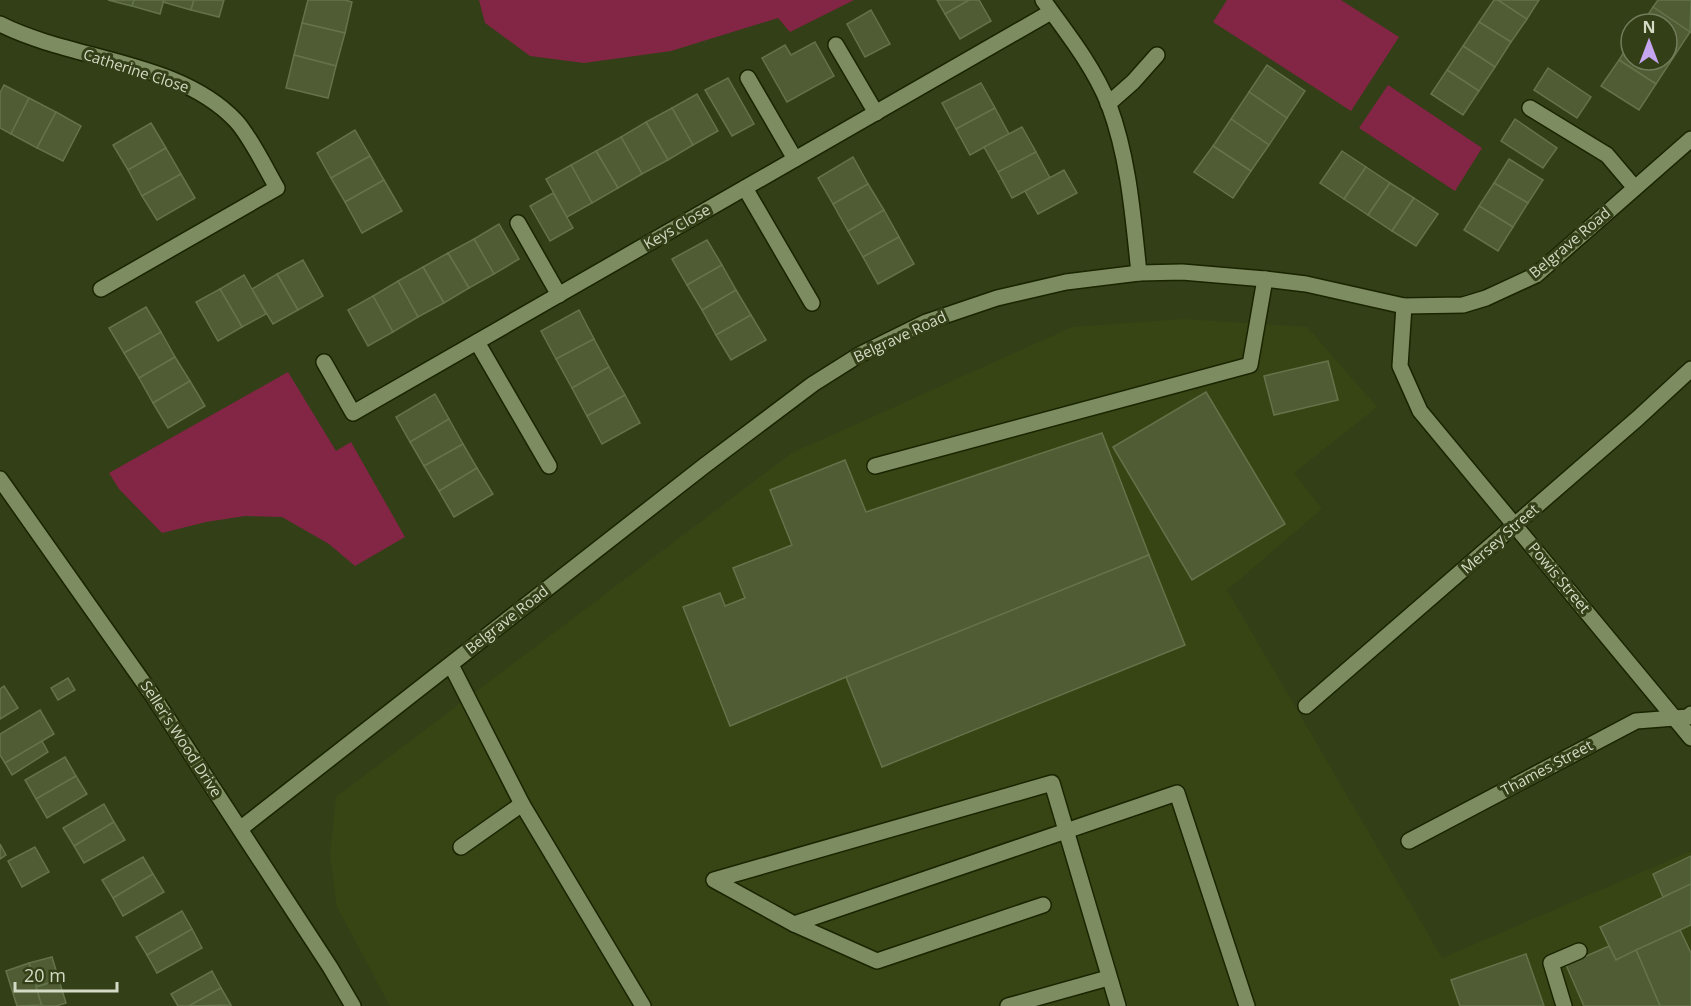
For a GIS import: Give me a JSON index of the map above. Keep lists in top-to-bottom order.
{
  "streets": {
    "street": [
      "Catherine Close",
      "Keys Close",
      "Belgrave Road",
      "Mersey Street",
      "Powis Street",
      "Seller's Wood Drive",
      "Thames Street"
    ]
  },
  "crossings": [
    ["Keys Close", "Belgrave Road"],
    ["Belgrave Road", "Powis Street"],
    ["Belgrave Road", "Seller's Wood Drive"],
    ["Mersey Street", "Powis Street"],
    ["Powis Street", "Thames Street"]
  ],
  "scale_bar": "20 m",
  "north": "top"
}
